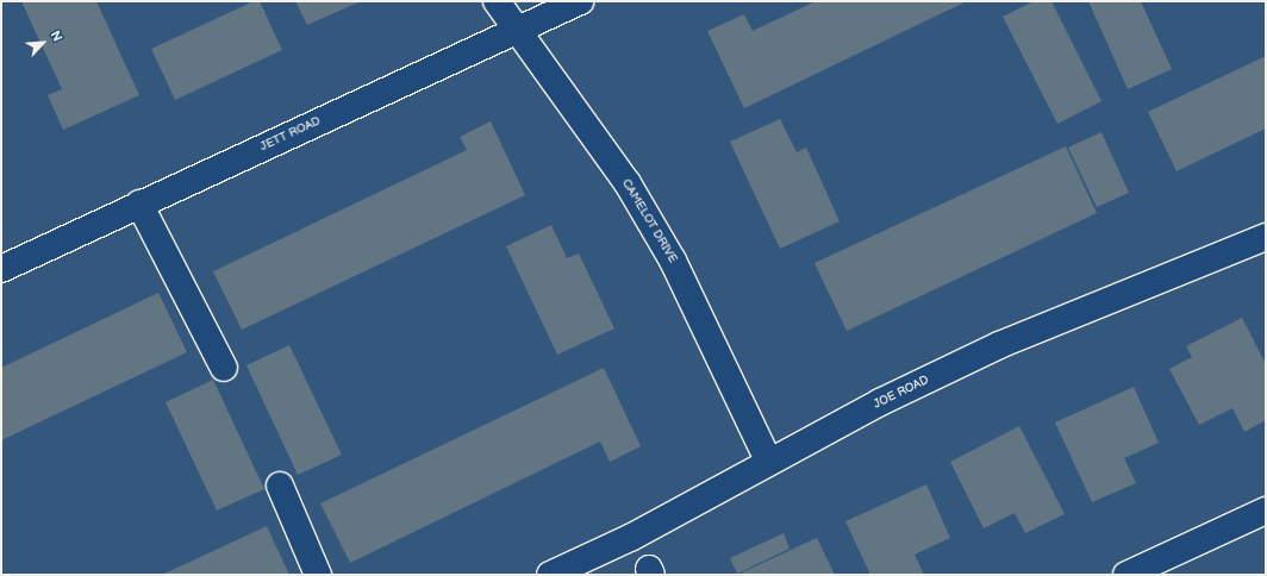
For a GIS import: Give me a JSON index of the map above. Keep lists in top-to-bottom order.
{
  "streets": {
    "street": ["JETT ROAD", "CAMELOT DRIVE", "JOE ROAD"]
  },
  "crossings": [
    ["JETT ROAD", "CAMELOT DRIVE"],
    ["CAMELOT DRIVE", "JOE ROAD"]
  ],
  "north": "top right"
}
